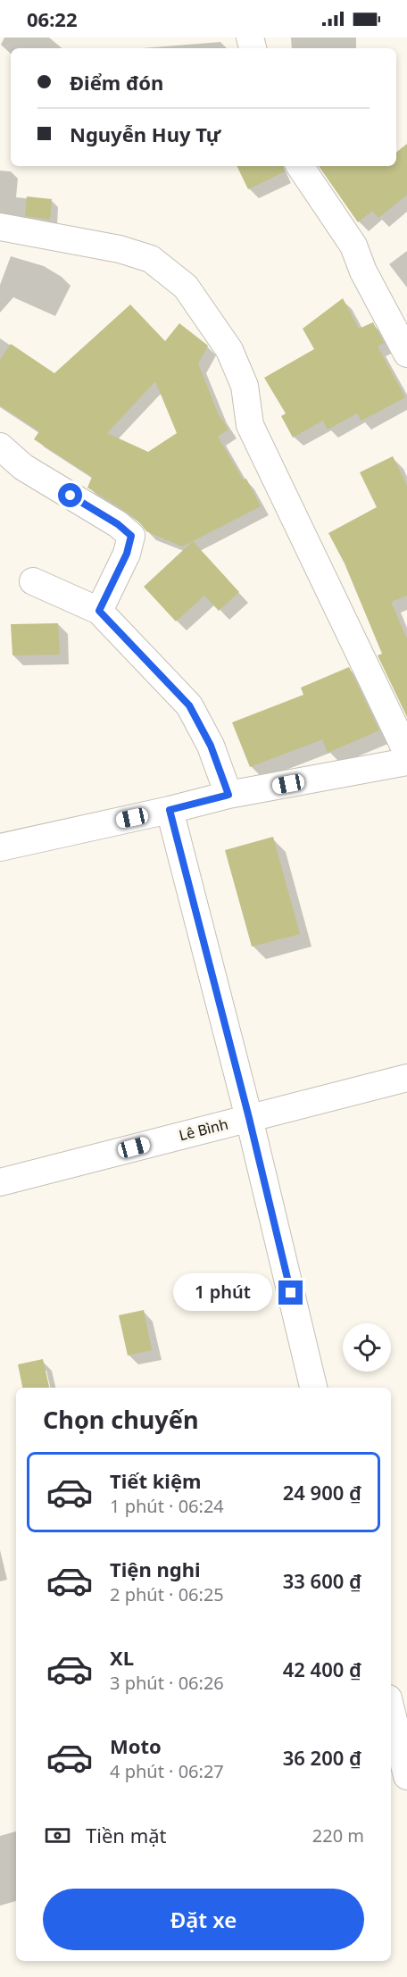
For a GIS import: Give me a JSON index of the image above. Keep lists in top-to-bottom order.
{
  "streets": {
    "street": ["Lê Bình"]
  },
  "page": {
    "status": "06:22",
    "banner": ["Điểm đón", "Nguyễn Huy Tự"],
    "bubble": "1 phút",
    "heading": "Chọn chuyến",
    "list": [
      {
        "name": "Tiết kiệm",
        "note": "1 phút · 06:24",
        "value": "24 900 ₫"
      },
      {
        "name": "Tiện nghi",
        "note": "2 phút · 06:25",
        "value": "33 600 ₫"
      },
      {
        "name": "XL",
        "note": "3 phút · 06:26",
        "value": "42 400 ₫"
      },
      {
        "name": "Moto",
        "note": "4 phút · 06:27",
        "value": "36 200 ₫"
      }
    ],
    "pay": ["Tiền mặt", "220 m"],
    "buttons": "Đặt xe"
  }
}
